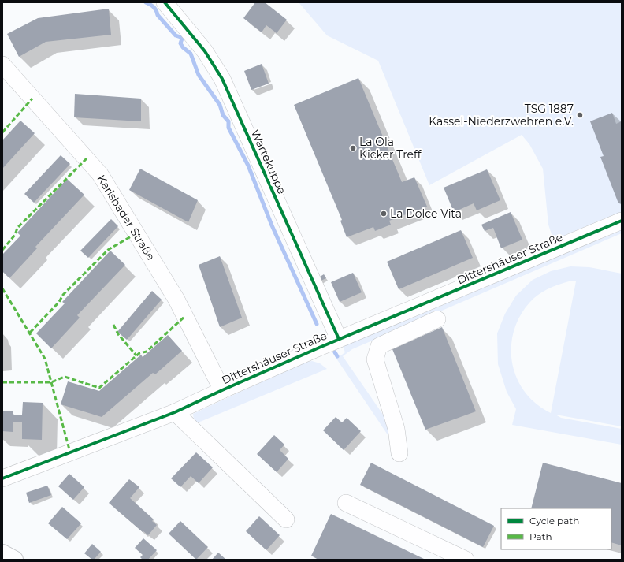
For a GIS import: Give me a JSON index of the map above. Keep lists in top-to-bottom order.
{
  "streets": {
    "street": ["Wartekuppe", "Karlsbader Straße", "Dittershäuser Straße"]
  },
  "crossings": [
    ["Wartekuppe", "Dittershäuser Straße"],
    ["Karlsbader Straße", "Dittershäuser Straße"]
  ],
  "places": ["TSG 1887 Kassel-Niederzwehren e.V.", "La Ola Kicker Treff", "La Dolce Vita"],
  "legend": ["Cycle path", "Path"]
}
